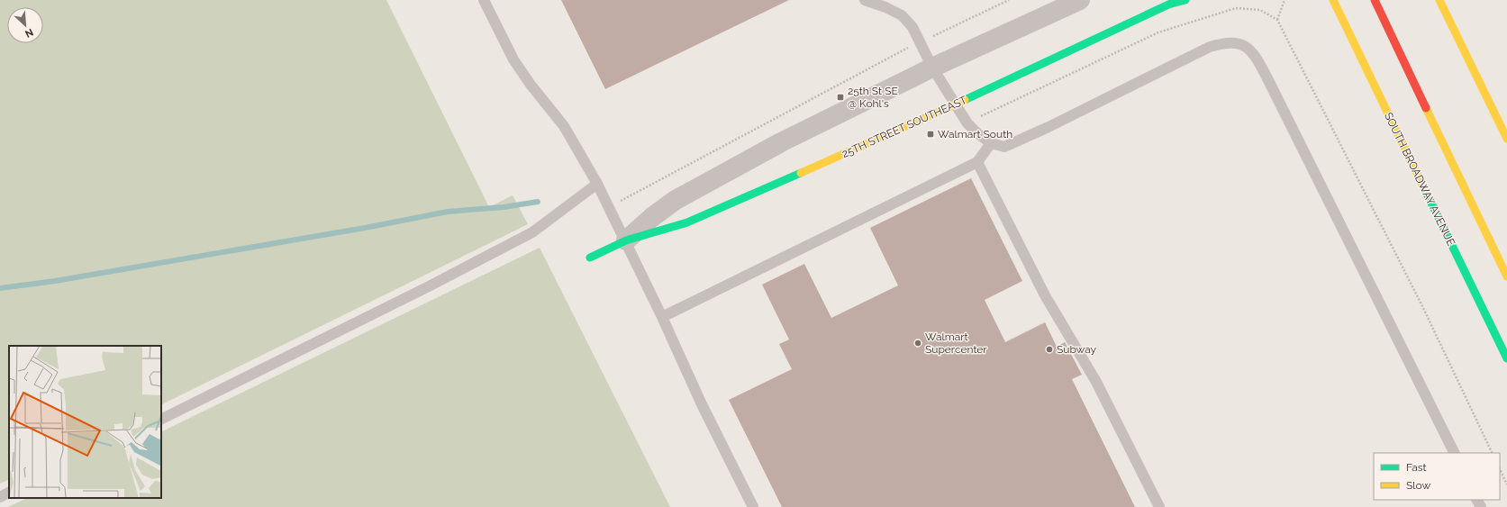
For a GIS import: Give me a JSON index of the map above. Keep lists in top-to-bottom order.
{
  "streets": {
    "street": ["25TH STREET SOUTHEAST", "SOUTH BROADWAY AVENUE"]
  },
  "places": {
    "transit": ["25th St SE @ Kohl's", "Walmart South"],
    "other": ["Walmart Supercenter", "Subway"]
  },
  "legend": ["Fast", "Slow"],
  "north": "bottom right"
}
